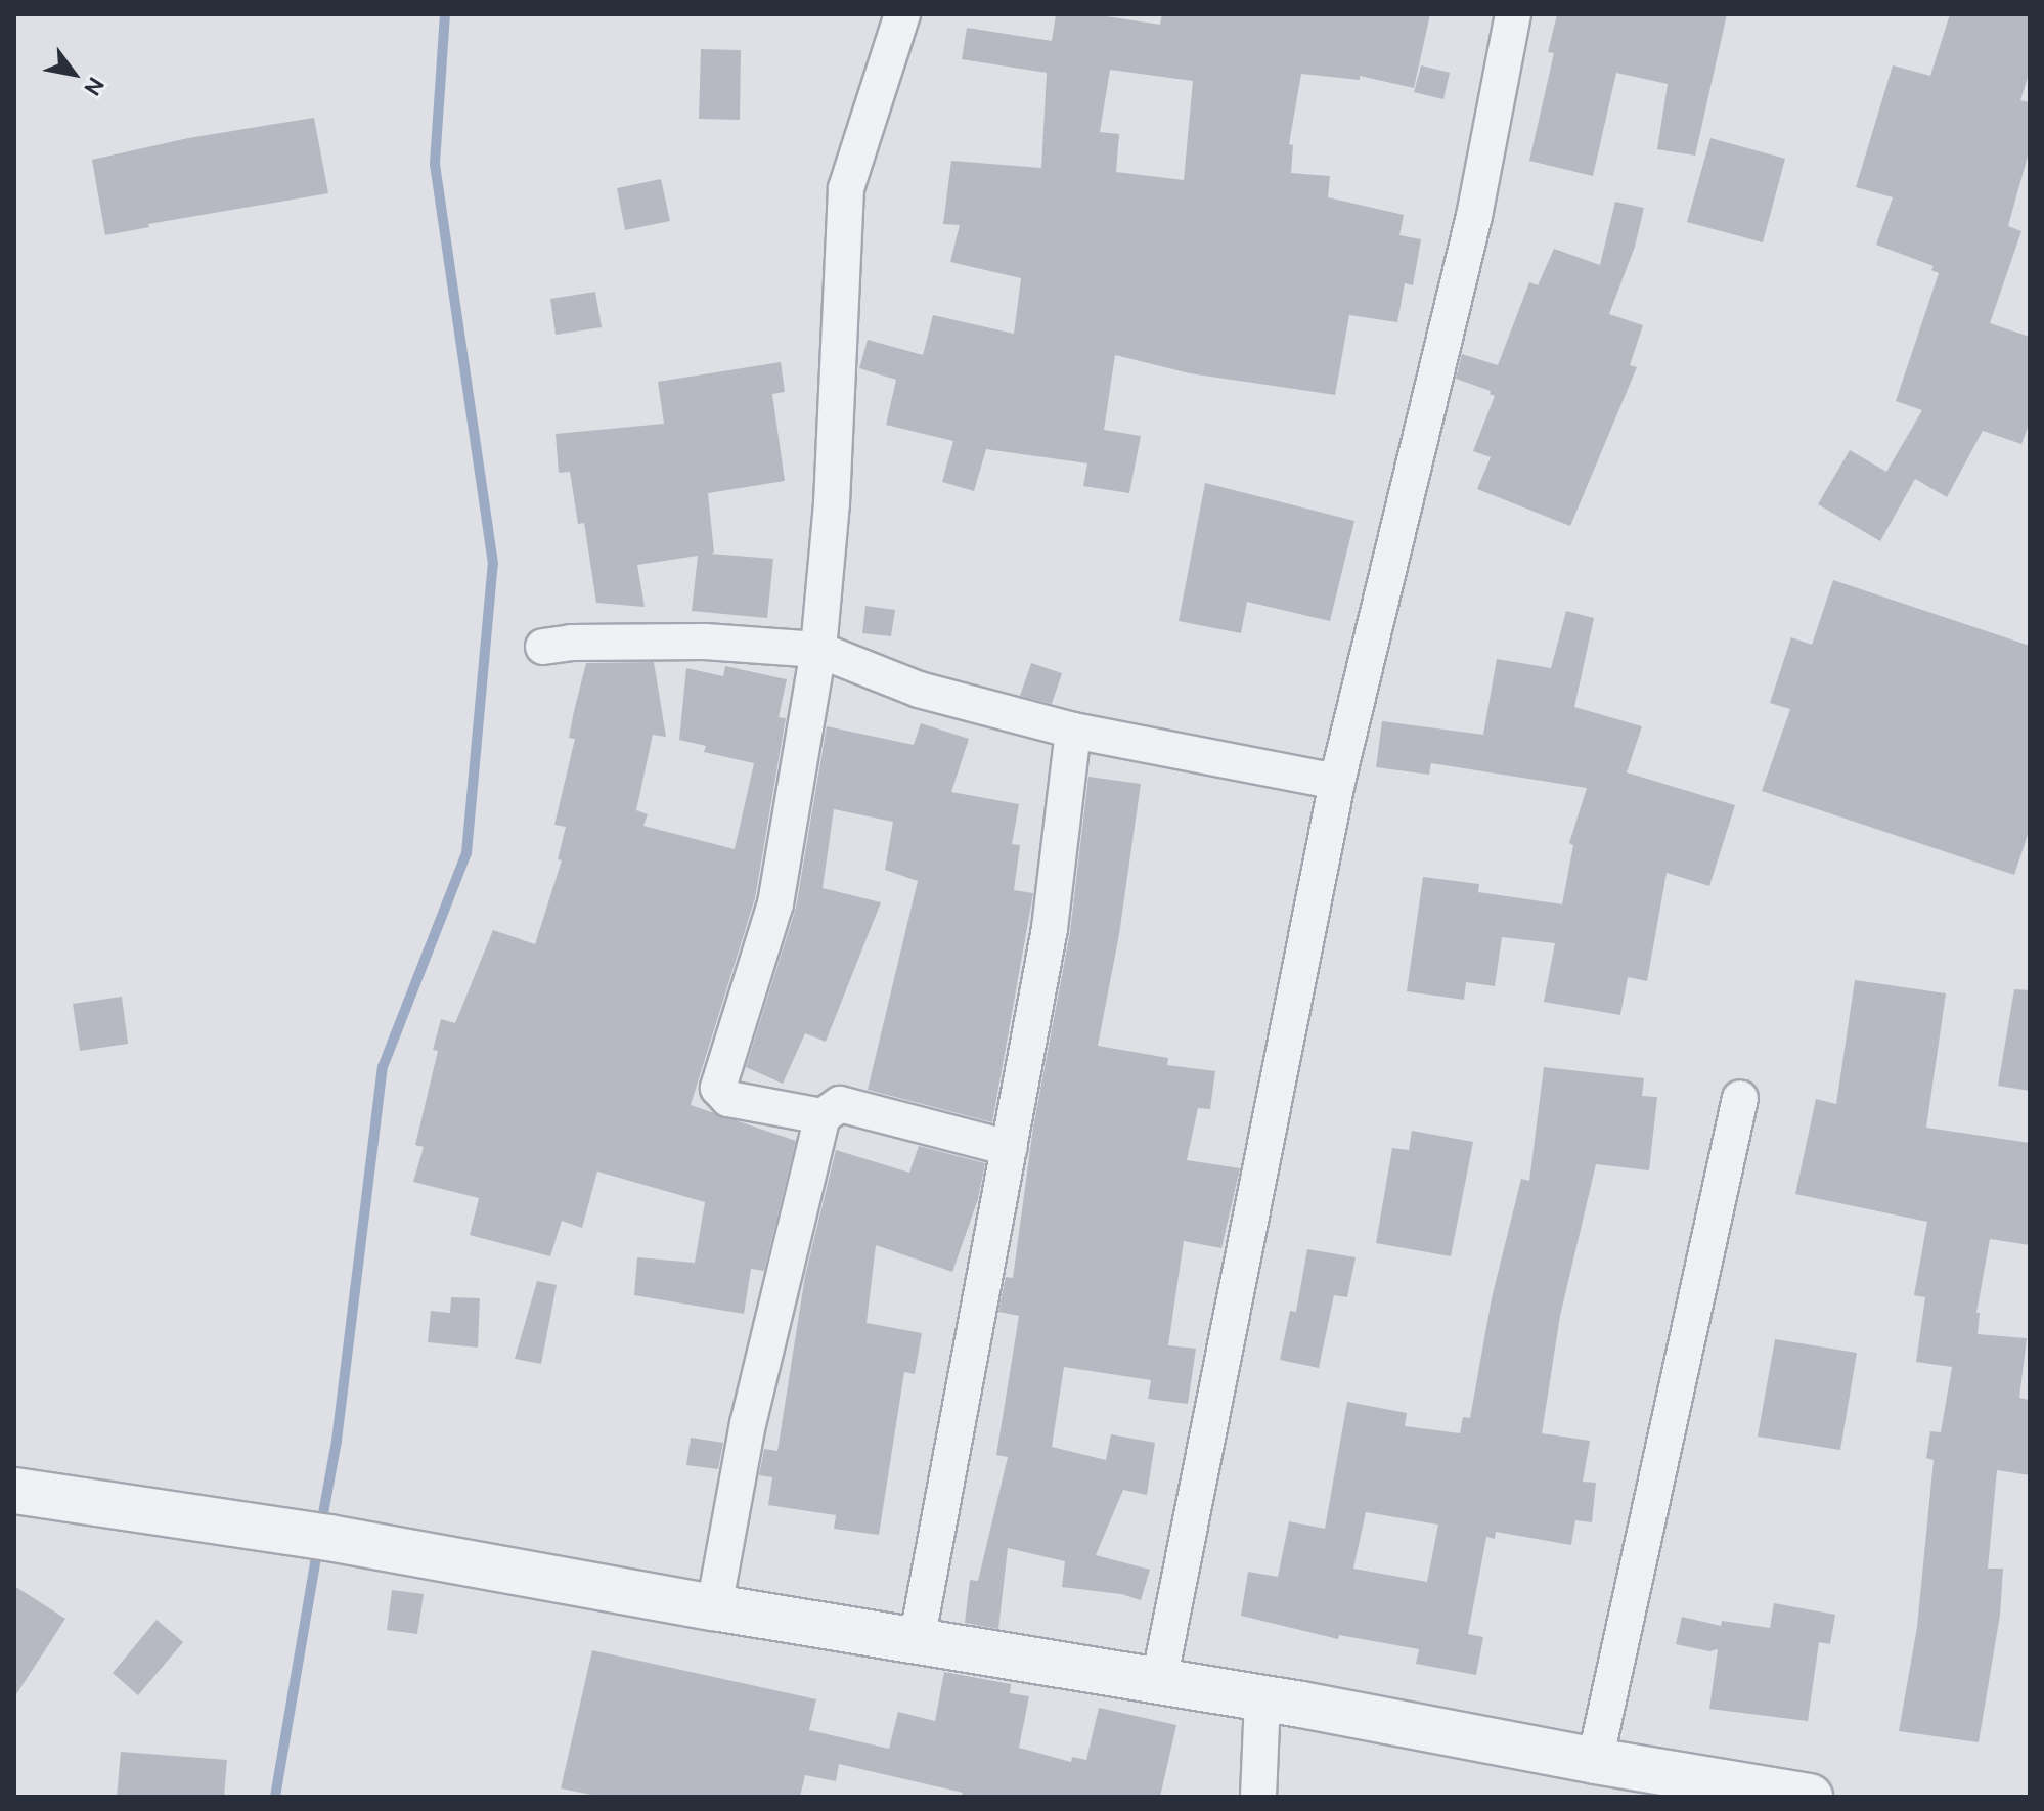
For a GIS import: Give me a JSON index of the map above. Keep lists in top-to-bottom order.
{
  "north": "bottom right"
}
